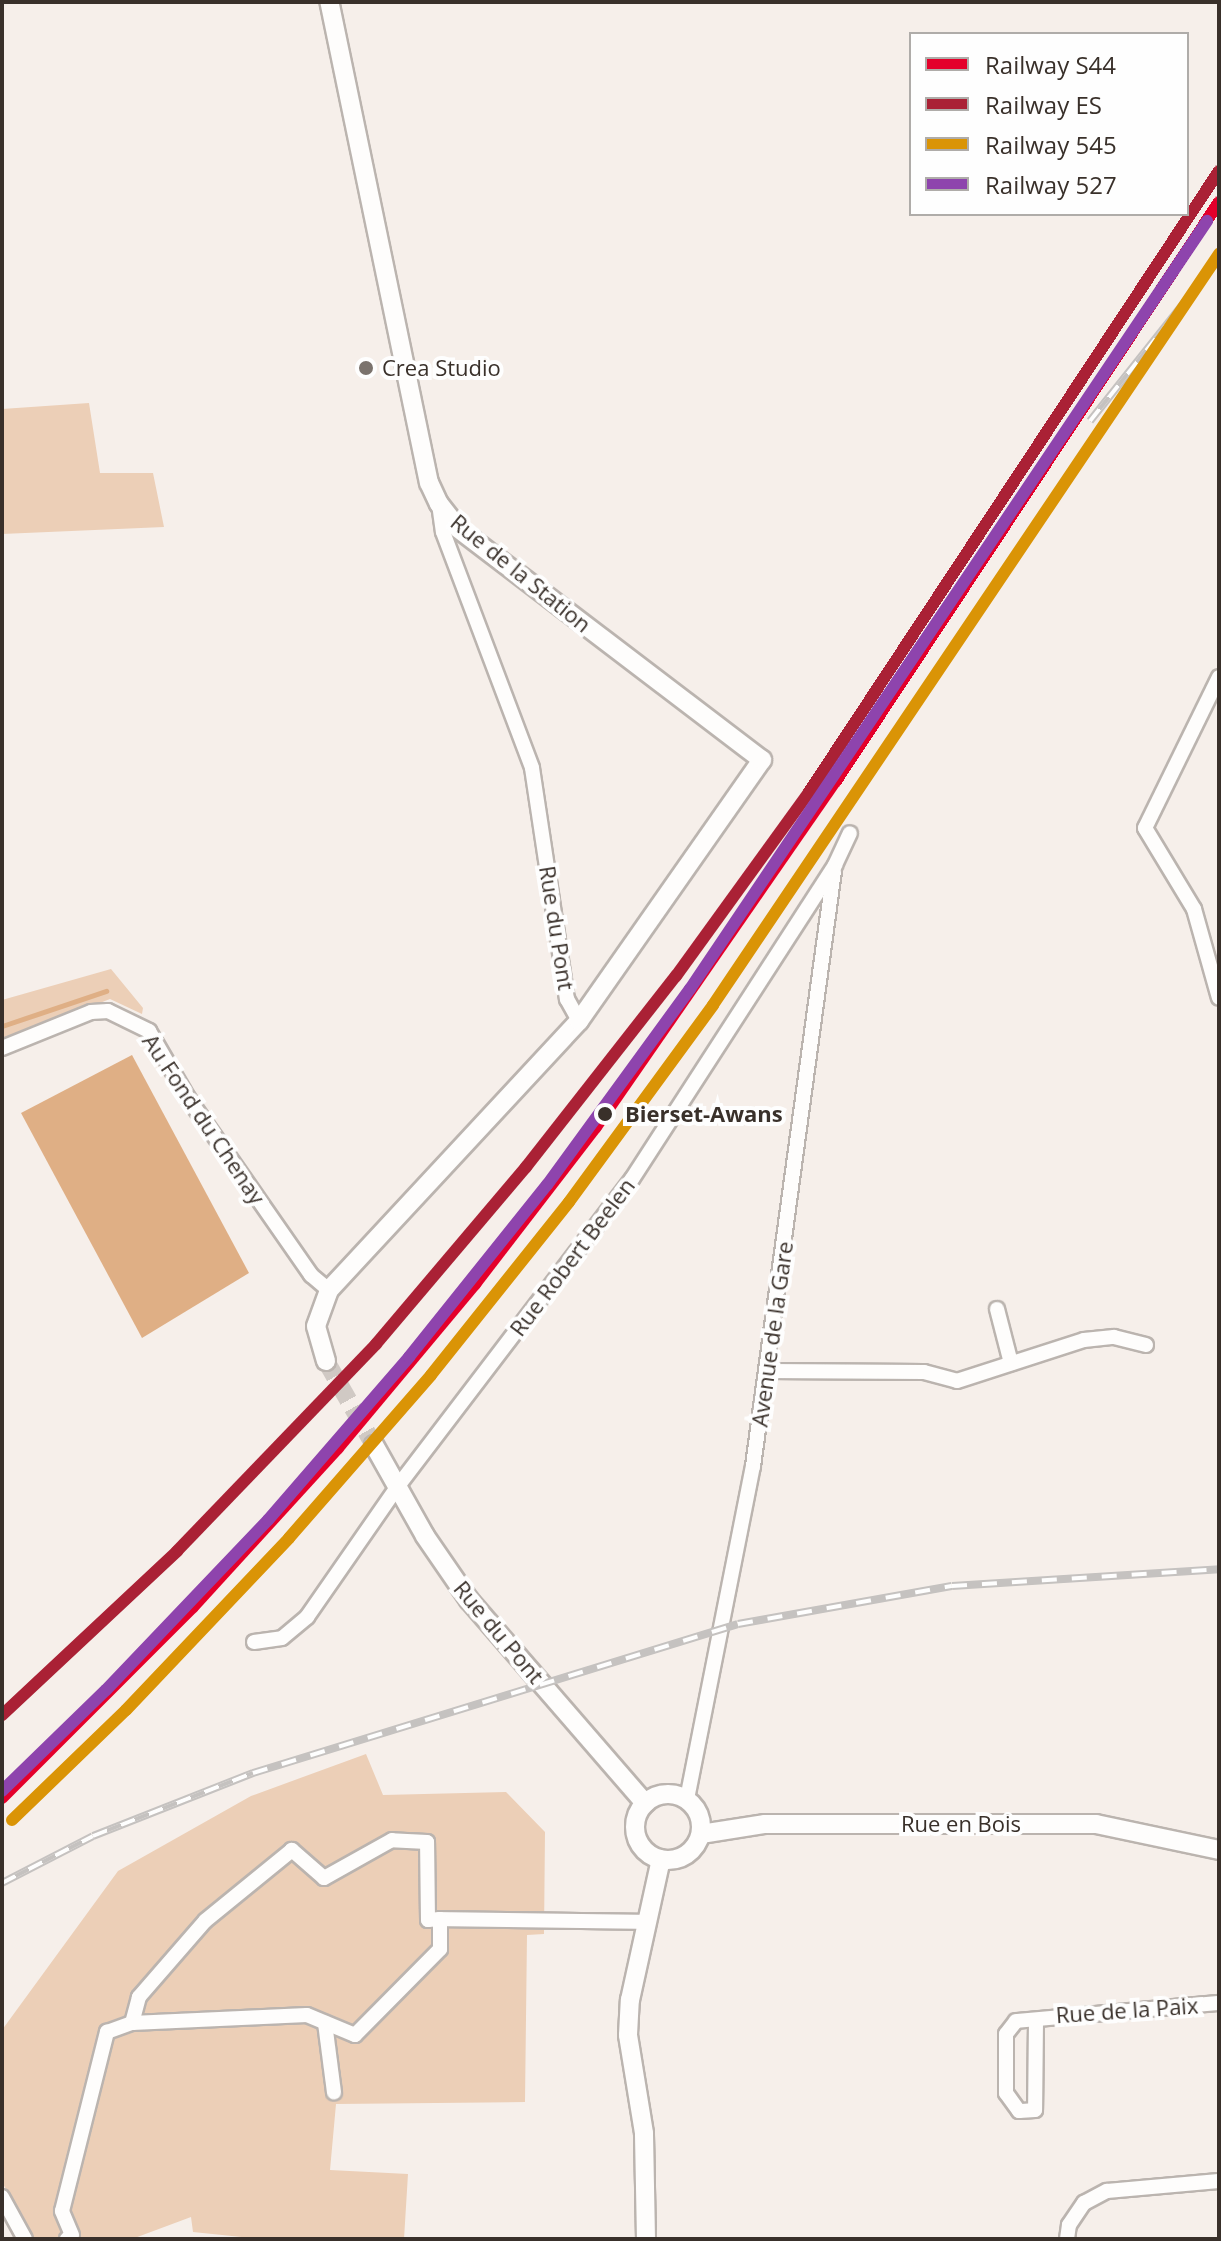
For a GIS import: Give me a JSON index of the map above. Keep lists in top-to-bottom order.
{
  "streets": {
    "street": [
      "Rue de la Station",
      "Rue du Pont",
      "Au Fond du Chenay",
      "Rue Robert Beelen",
      "Avenue de la Gare",
      "Rue en Bois",
      "Rue de la Paix"
    ]
  },
  "crossings": [
    ["Rue de la Station", "Rue du Pont"],
    ["Rue du Pont", "Au Fond du Chenay"],
    ["Rue du Pont", "Rue Robert Beelen"],
    ["Rue du Pont", "Avenue de la Gare"],
    ["Rue du Pont", "Rue en Bois"],
    ["Rue Robert Beelen", "Avenue de la Gare"],
    ["Avenue de la Gare", "Rue en Bois"]
  ],
  "places": ["Crea Studio", "Bierset-Awans"],
  "lines": [
    "rail line ES",
    "rail line S44",
    "rail line 527",
    "rail line 545"
  ],
  "legend": [
    "Railway S44",
    "Railway ES",
    "Railway 545",
    "Railway 527"
  ]
}
